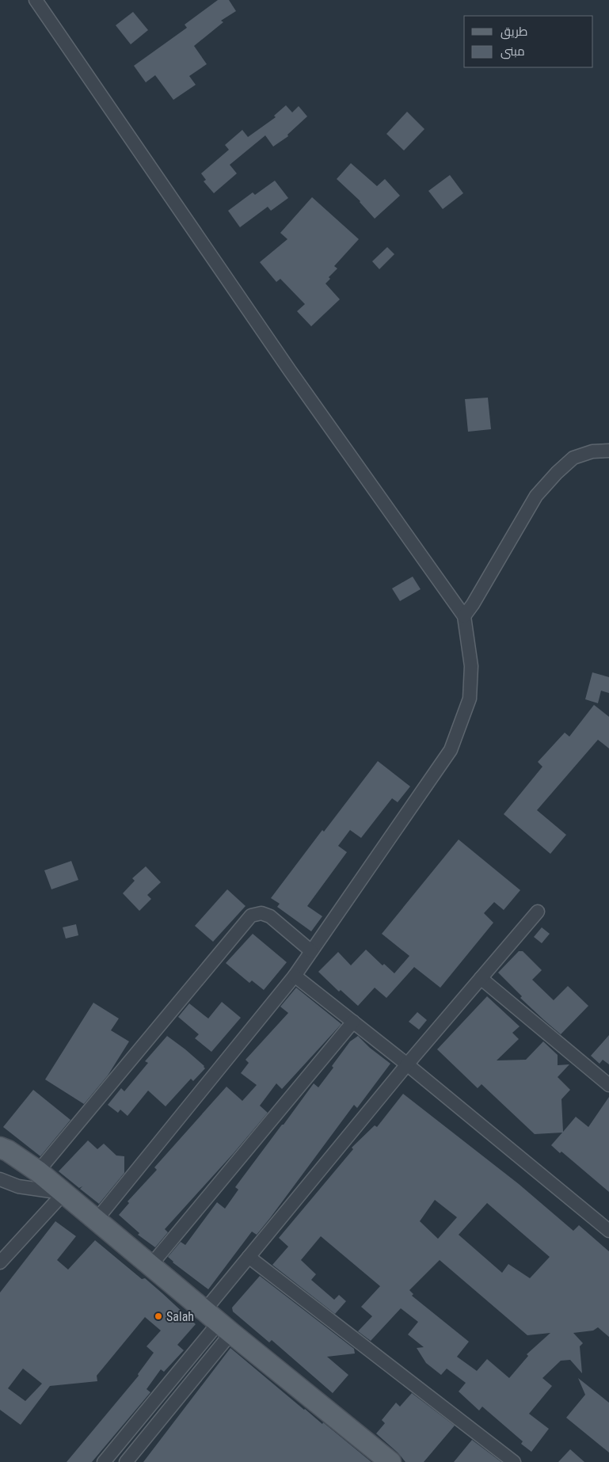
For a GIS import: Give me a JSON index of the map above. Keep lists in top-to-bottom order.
{
  "places": ["Salah"],
  "legend": ["طريق", "مبنى"]
}
